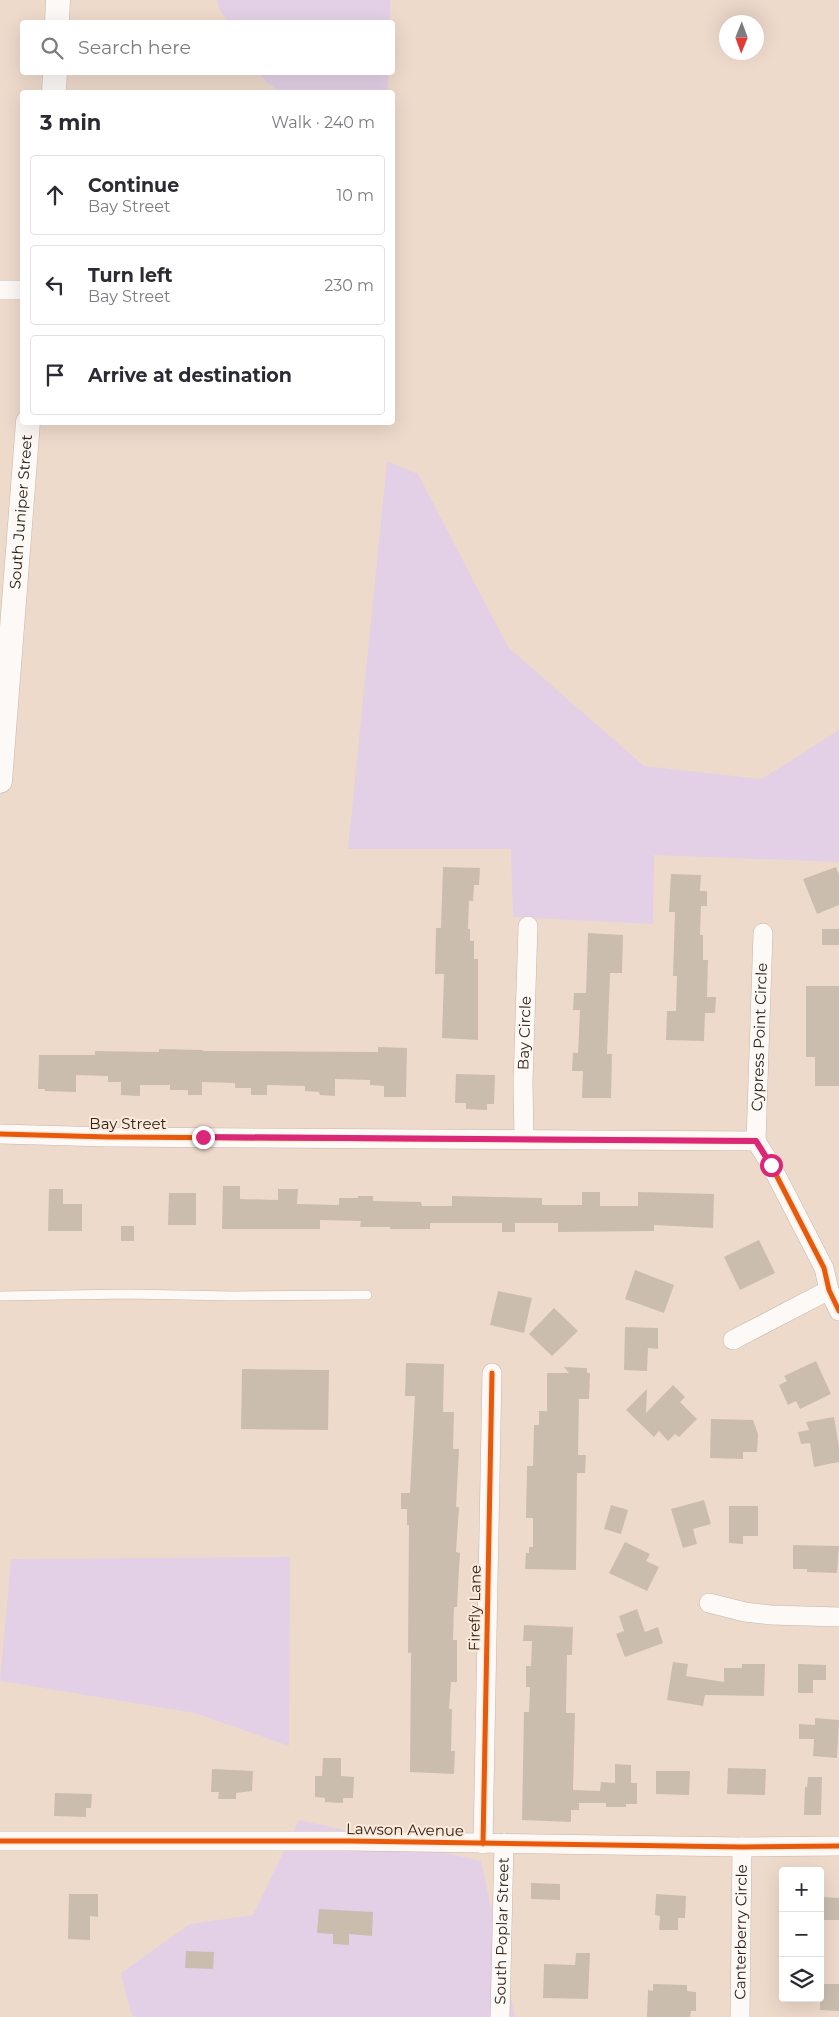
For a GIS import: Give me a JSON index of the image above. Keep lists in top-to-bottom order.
{
  "streets": {
    "street": [
      "South Juniper Street",
      "Bay Circle",
      "Cypress Point Circle",
      "Bay Street",
      "Firefly Lane",
      "Lawson Avenue",
      "South Poplar Street",
      "Canterberry Circle"
    ]
  },
  "crossings": [
    ["Bay Circle", "Bay Street"],
    ["Cypress Point Circle", "Bay Street"],
    ["Firefly Lane", "Lawson Avenue"],
    ["Lawson Avenue", "South Poplar Street"],
    ["Lawson Avenue", "Canterberry Circle"]
  ],
  "north": "bottom",
  "page": {
    "search": "Search here",
    "heading": ["3 min", "Walk · 240 m"],
    "list": [
      ["Continue", "Bay Street", "10 m"],
      ["Turn left", "Bay Street", "230 m"],
      "Arrive at destination"
    ],
    "map_buttons": ["+", "−"]
  }
}
